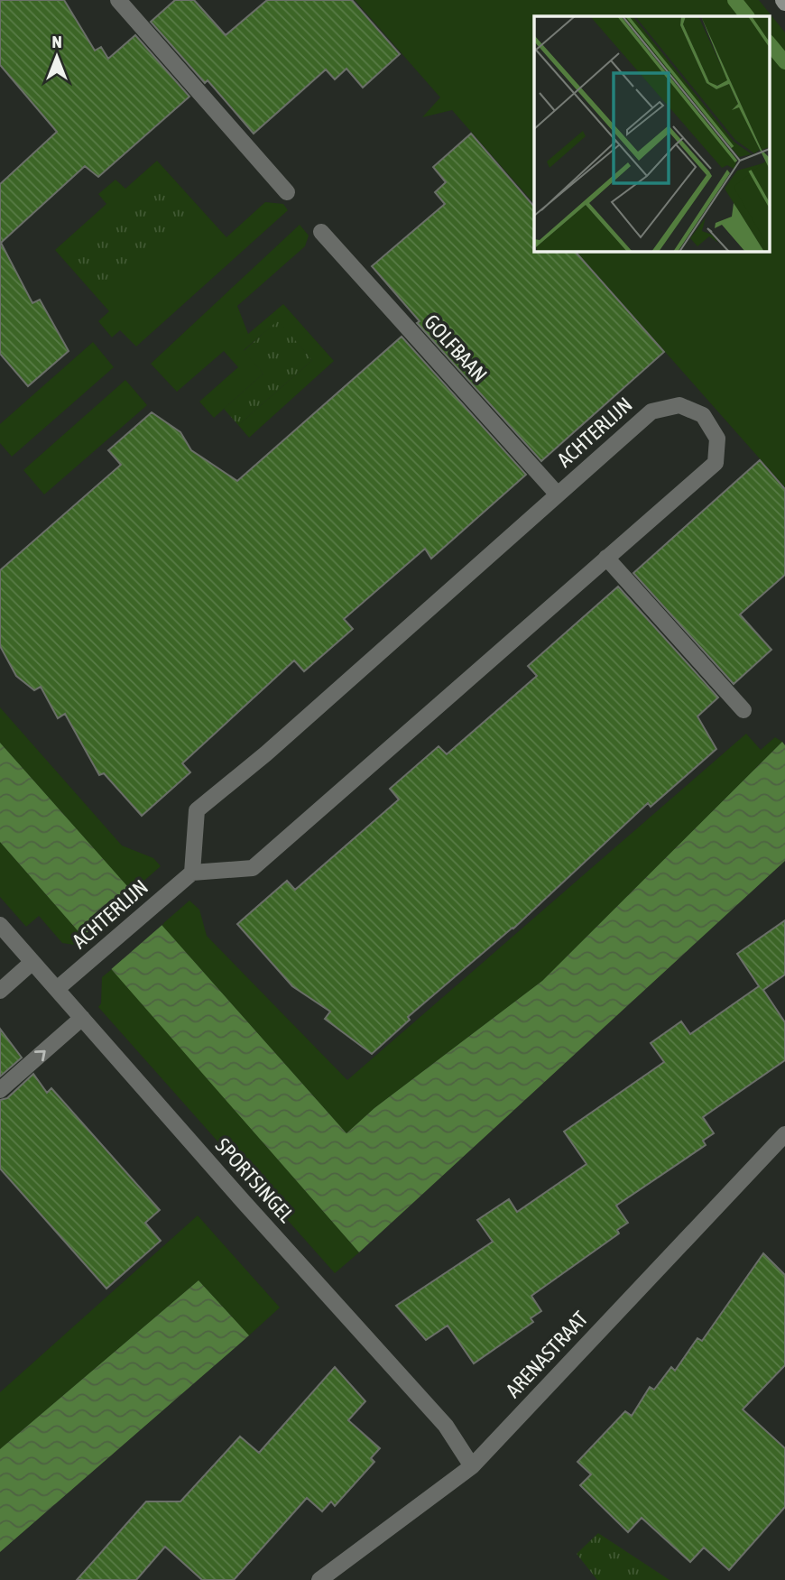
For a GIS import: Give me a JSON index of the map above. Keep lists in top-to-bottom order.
{
  "streets": {
    "street": [
      "GOLFBAAN",
      "ACHTERLIJN",
      "SPORTSINGEL",
      "ARENASTRAAT"
    ]
  },
  "crossings": [
    ["GOLFBAAN", "ACHTERLIJN"],
    ["ACHTERLIJN", "SPORTSINGEL"],
    ["SPORTSINGEL", "ARENASTRAAT"]
  ],
  "north": "top"
}
